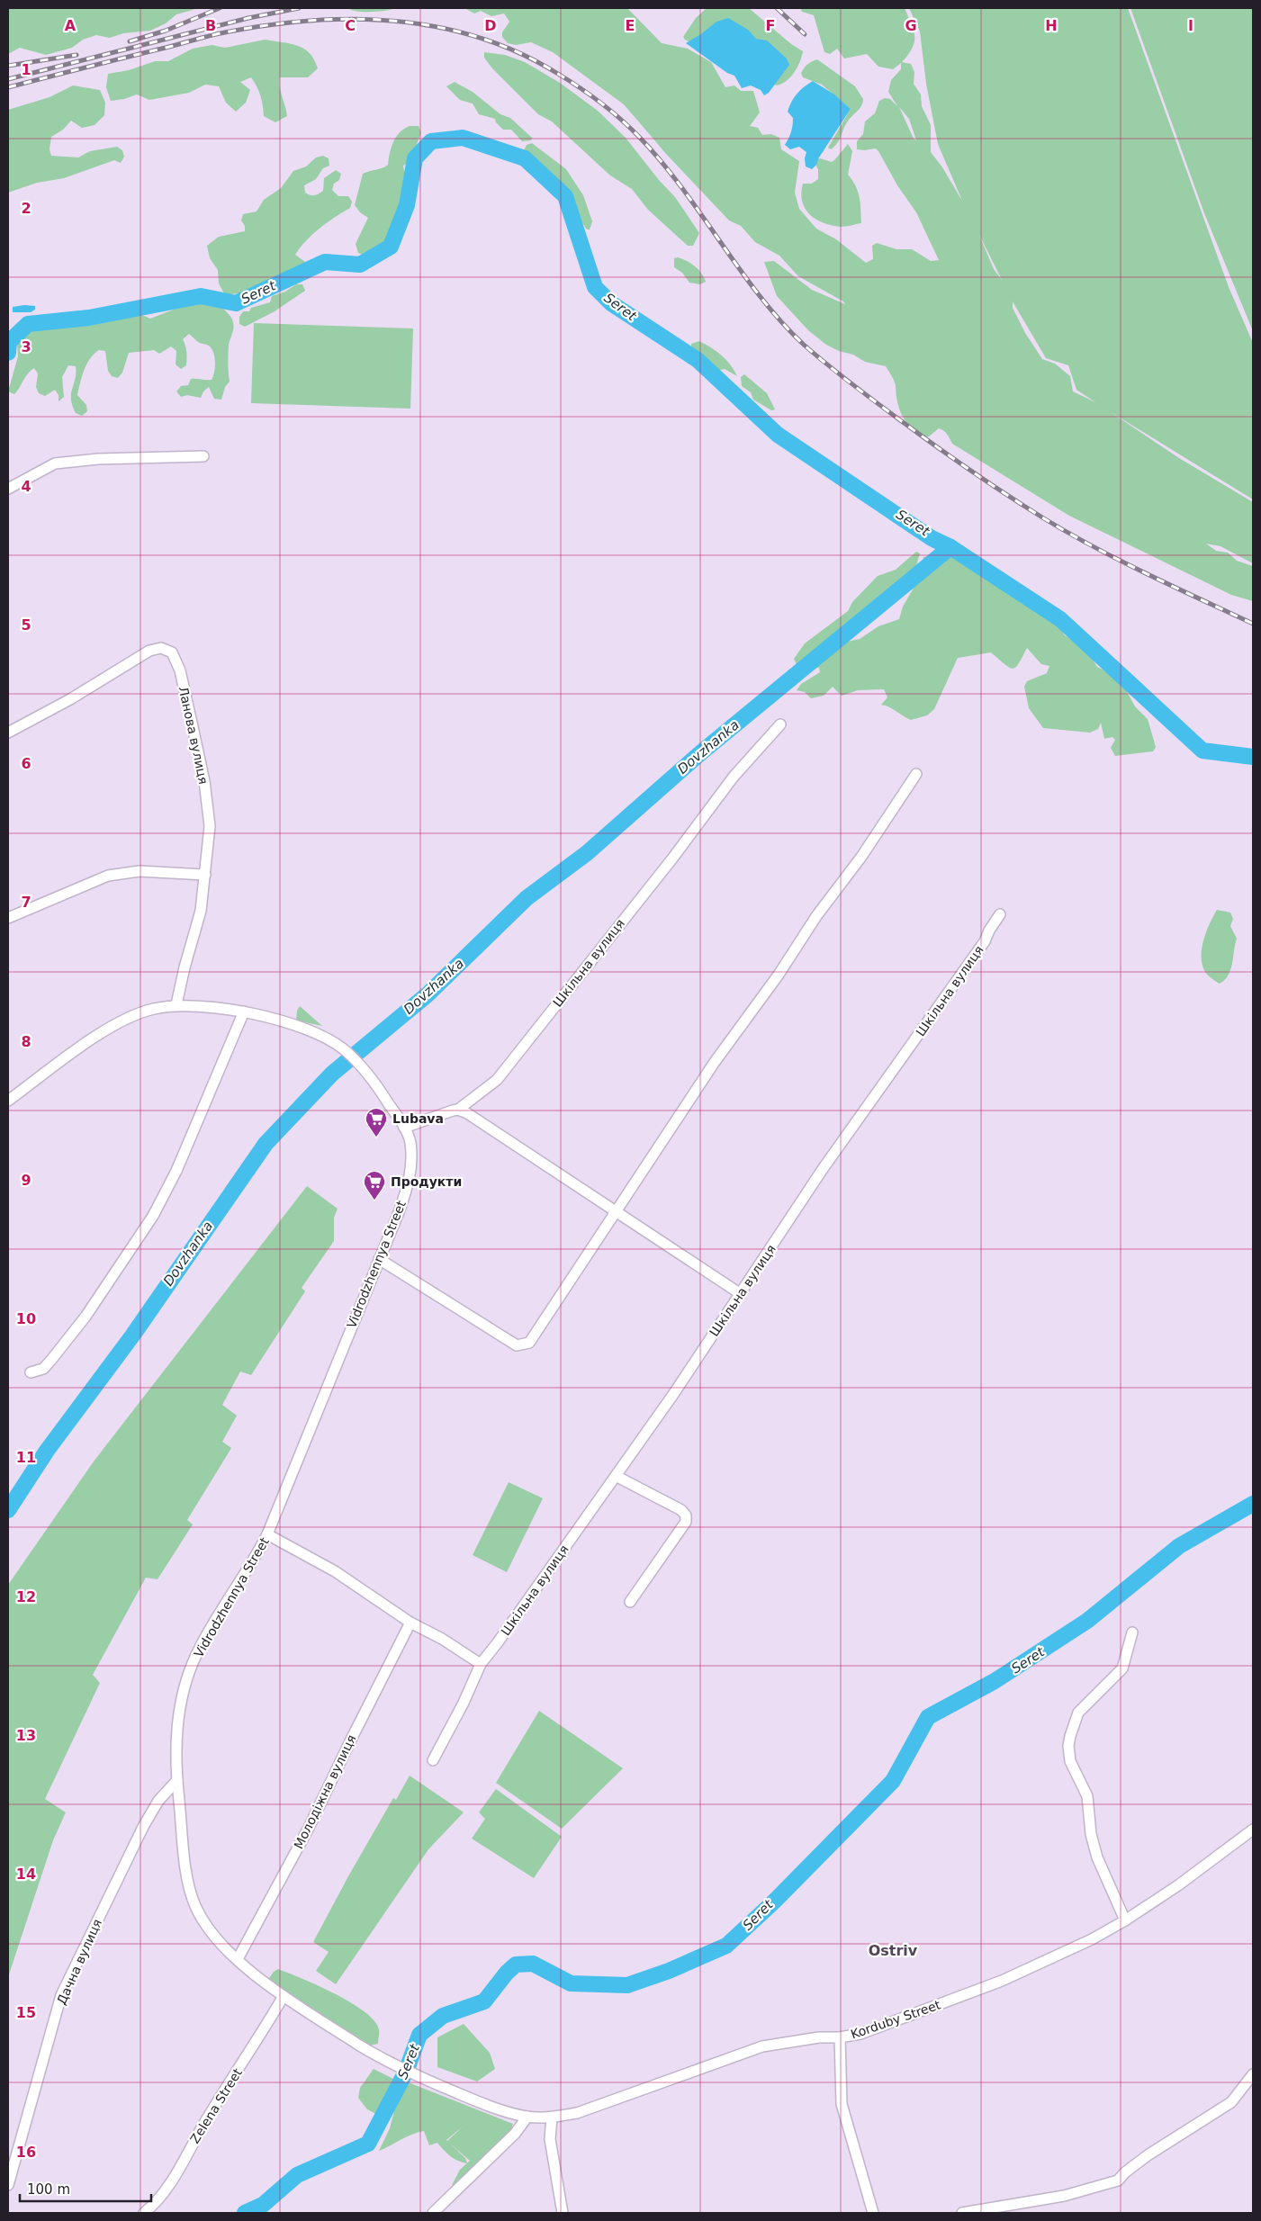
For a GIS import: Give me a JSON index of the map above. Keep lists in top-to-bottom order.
{
  "streets": {
    "street": [
      "Ланова вулиця",
      "Шкільна вулиця",
      "Vidrodzhennya Street",
      "Молодіжна вулиця",
      "Дачна вулиця",
      "Korduby Street",
      "Zelena Street"
    ]
  },
  "crossings": [
    ["Ланова вулиця", "Vidrodzhennya Street"],
    ["Шкільна вулиця", "Vidrodzhennya Street"],
    ["Vidrodzhennya Street", "Молодіжна вулиця"],
    ["Vidrodzhennya Street", "Дачна вулиця"],
    ["Vidrodzhennya Street", "Korduby Street"],
    ["Vidrodzhennya Street", "Zelena Street"]
  ],
  "districts": ["Ostriv"],
  "water": ["Seret", "Dovzhanka"],
  "places": {
    "supermarket": ["Lubava", "Продукти"]
  },
  "scale_bar": "100 m",
  "grid": {
    "columns": [
      "A",
      "B",
      "C",
      "D",
      "E",
      "F",
      "G",
      "H",
      "I"
    ],
    "rows": [
      "1",
      "2",
      "3",
      "4",
      "5",
      "6",
      "7",
      "8",
      "9",
      "10",
      "11",
      "12",
      "13",
      "14",
      "15",
      "16"
    ]
  }
}
